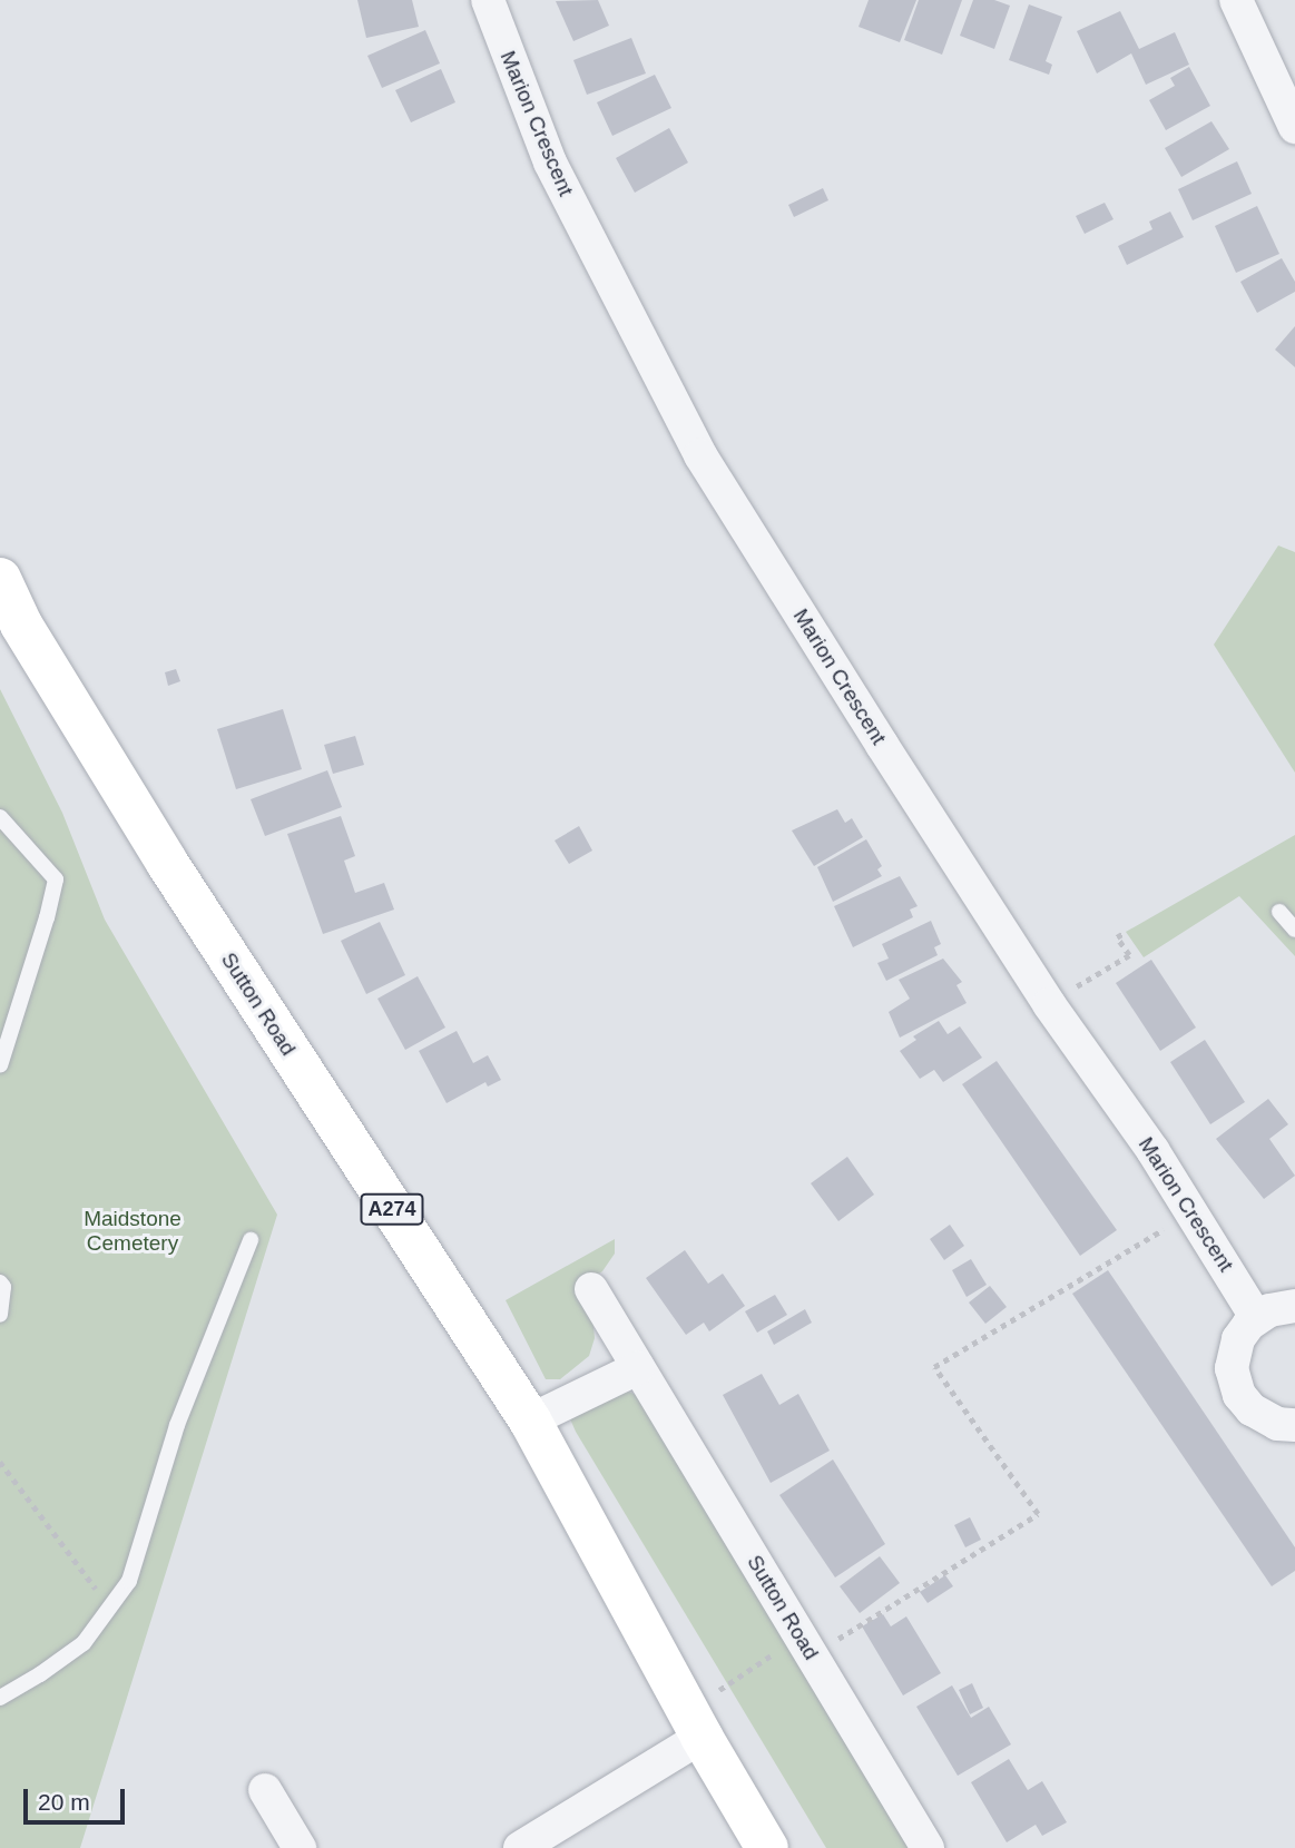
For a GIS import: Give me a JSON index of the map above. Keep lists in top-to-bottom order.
{
  "streets": {
    "main road": ["Sutton Road", "A274"],
    "street": ["Marion Crescent"]
  },
  "parks": ["Maidstone Cemetery"],
  "scale_bar": "20 m"
}
